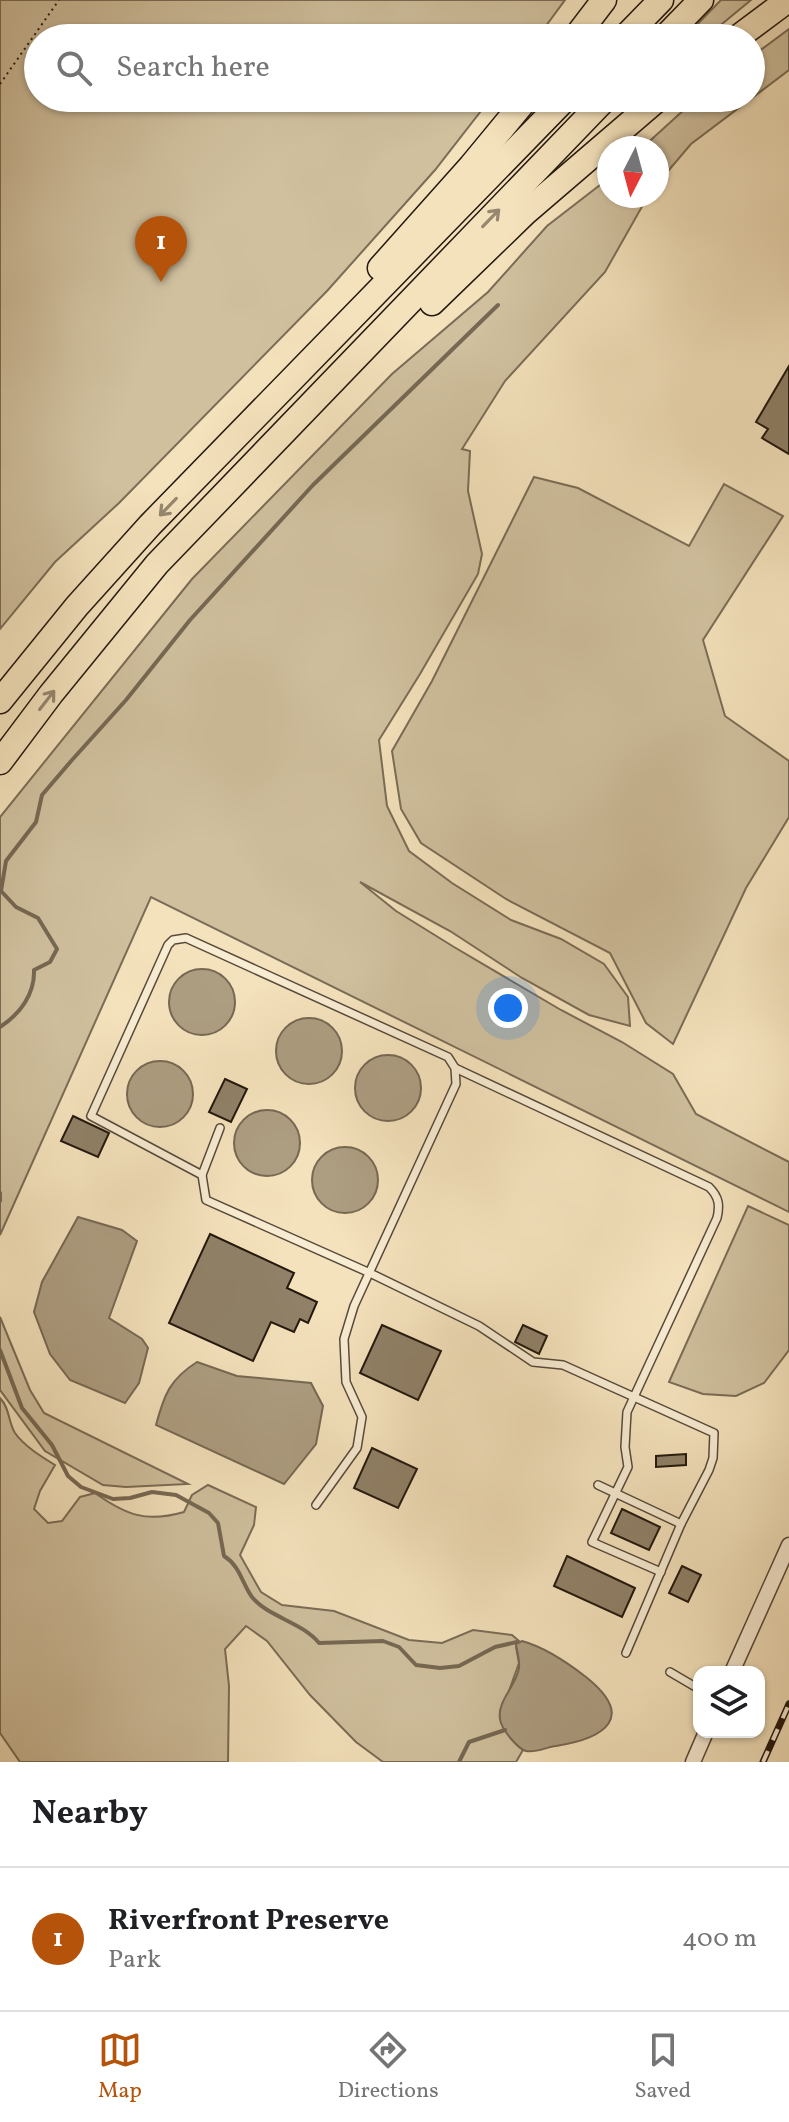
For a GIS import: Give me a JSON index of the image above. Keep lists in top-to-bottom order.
{
  "north": "bottom",
  "page": {
    "search": "Search here",
    "pins": "1",
    "heading": "Nearby",
    "list": [
      {
        "mark": "1",
        "name": "Riverfront Preserve",
        "note": "Park",
        "value": "400 m"
      }
    ],
    "nav": ["Map", "Directions", "Saved"]
  }
}
